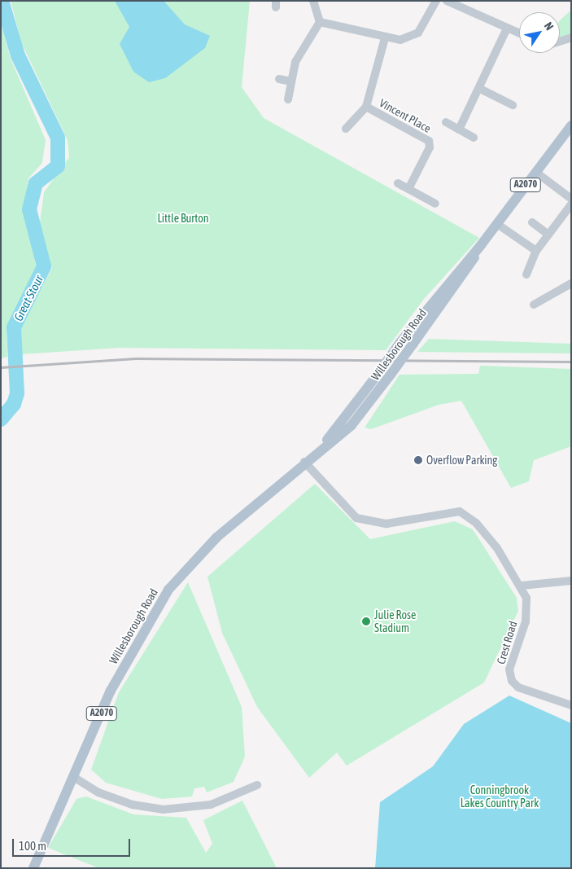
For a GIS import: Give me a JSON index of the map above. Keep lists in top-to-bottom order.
{
  "streets": {
    "main road": ["A2070", "Willesborough Road"],
    "street": ["Vincent Place", "Crest Road"]
  },
  "crossings": [
    ["Willesborough Road", "Crest Road"]
  ],
  "water": ["Great Stour"],
  "parks": ["Little Burton", "Conningbrook Lakes Country Park"],
  "places": ["Overflow Parking", "Julie Rose Stadium"],
  "scale_bar": "100 m",
  "north": "top right"
}
